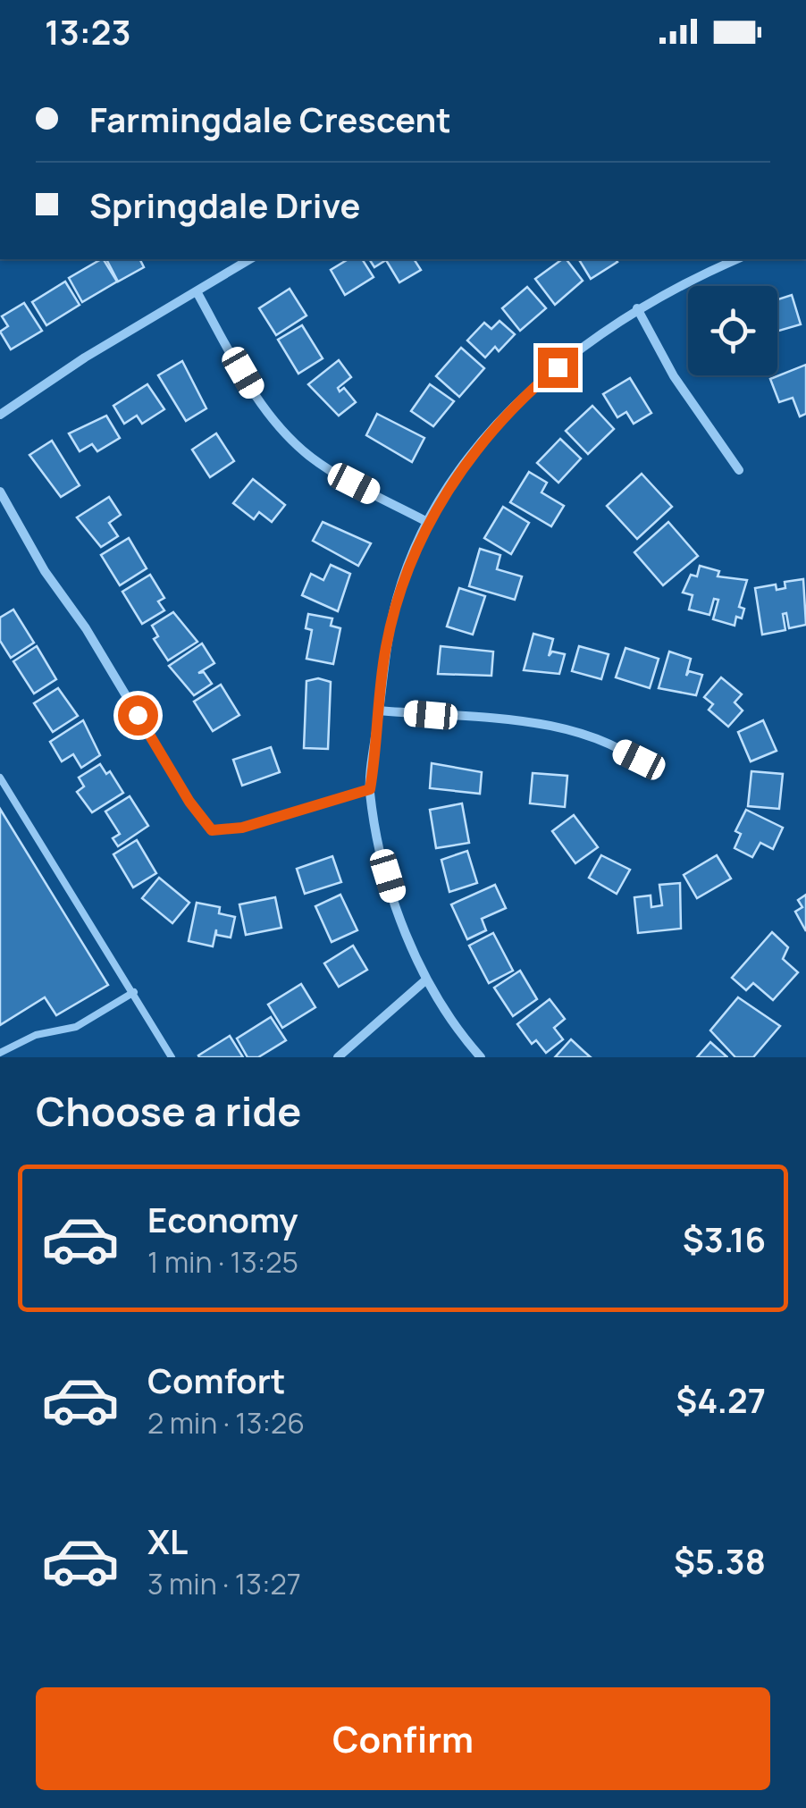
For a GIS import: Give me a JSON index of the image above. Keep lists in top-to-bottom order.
{
  "page": {
    "status": "13:23",
    "banner": ["Farmingdale Crescent", "Springdale Drive"],
    "heading": "Choose a ride",
    "list": [
      {
        "name": "Economy",
        "note": "1 min · 13:25",
        "value": "$3.16"
      },
      {
        "name": "Comfort",
        "note": "2 min · 13:26",
        "value": "$4.27"
      },
      {
        "name": "XL",
        "note": "3 min · 13:27",
        "value": "$5.38"
      }
    ],
    "buttons": "Confirm"
  }
}
